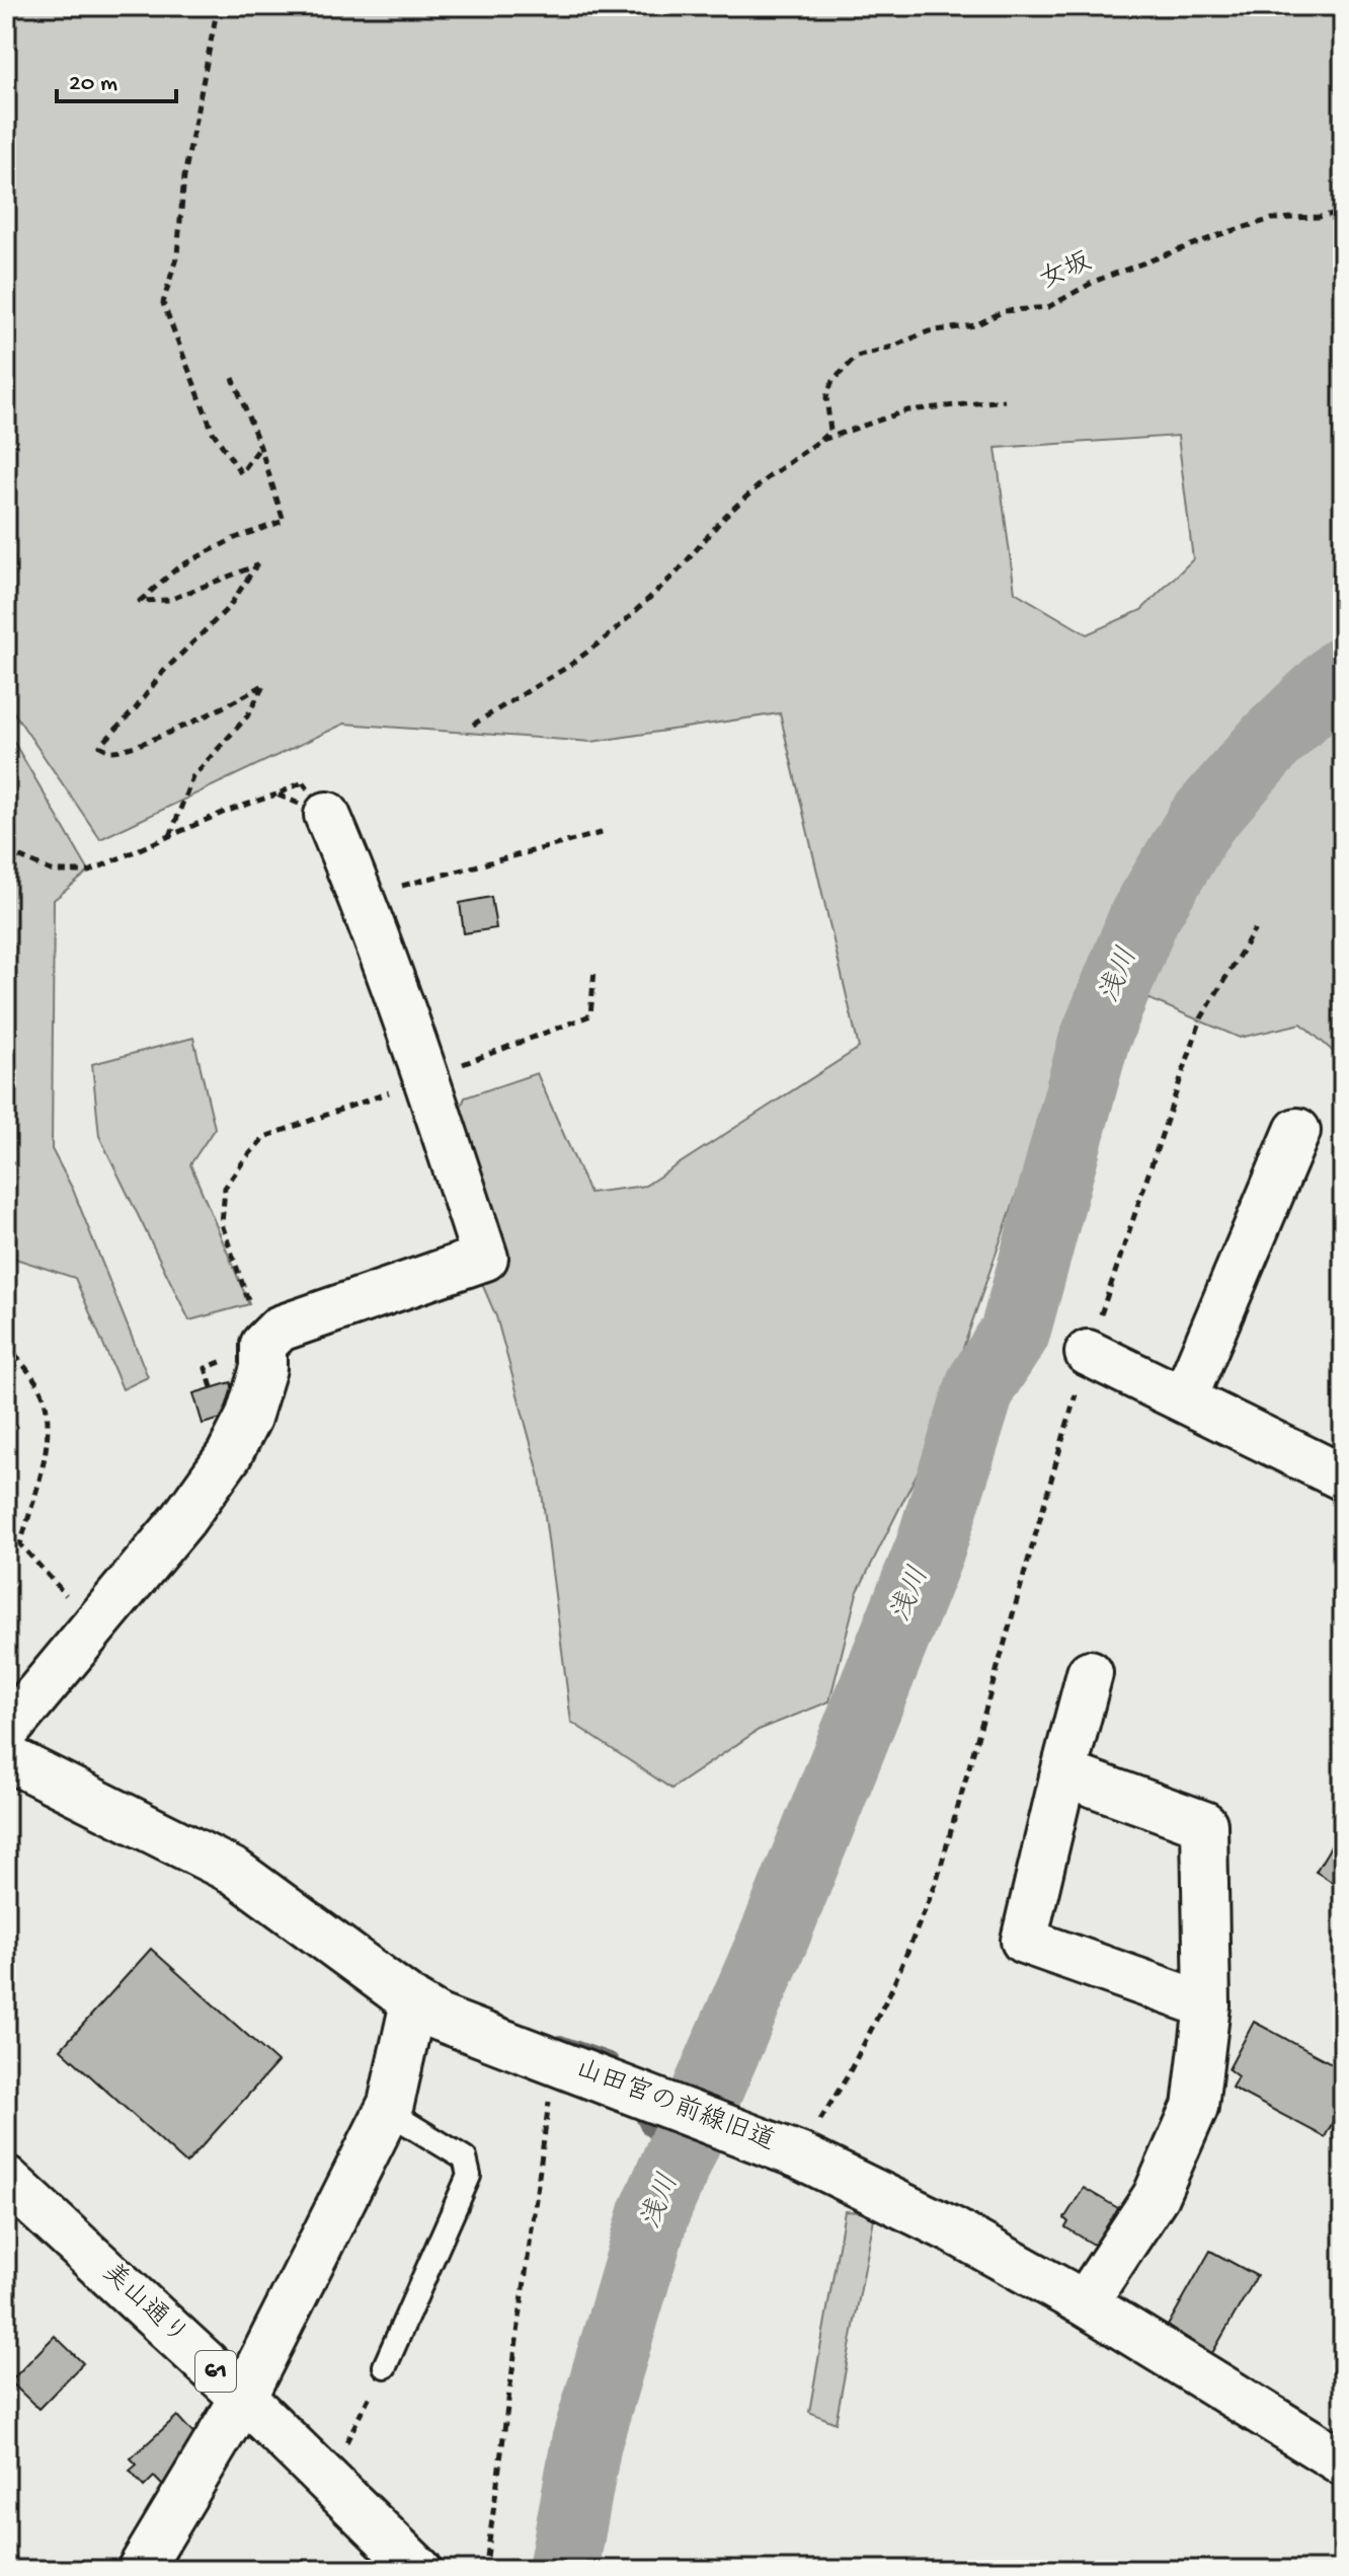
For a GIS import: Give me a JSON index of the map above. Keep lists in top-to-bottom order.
{
  "streets": {
    "street": ["山田宮の前線旧道", "美山通り", "61"],
    "path": ["女坂"]
  },
  "water": ["浅川"],
  "scale_bar": "20 m"
}
